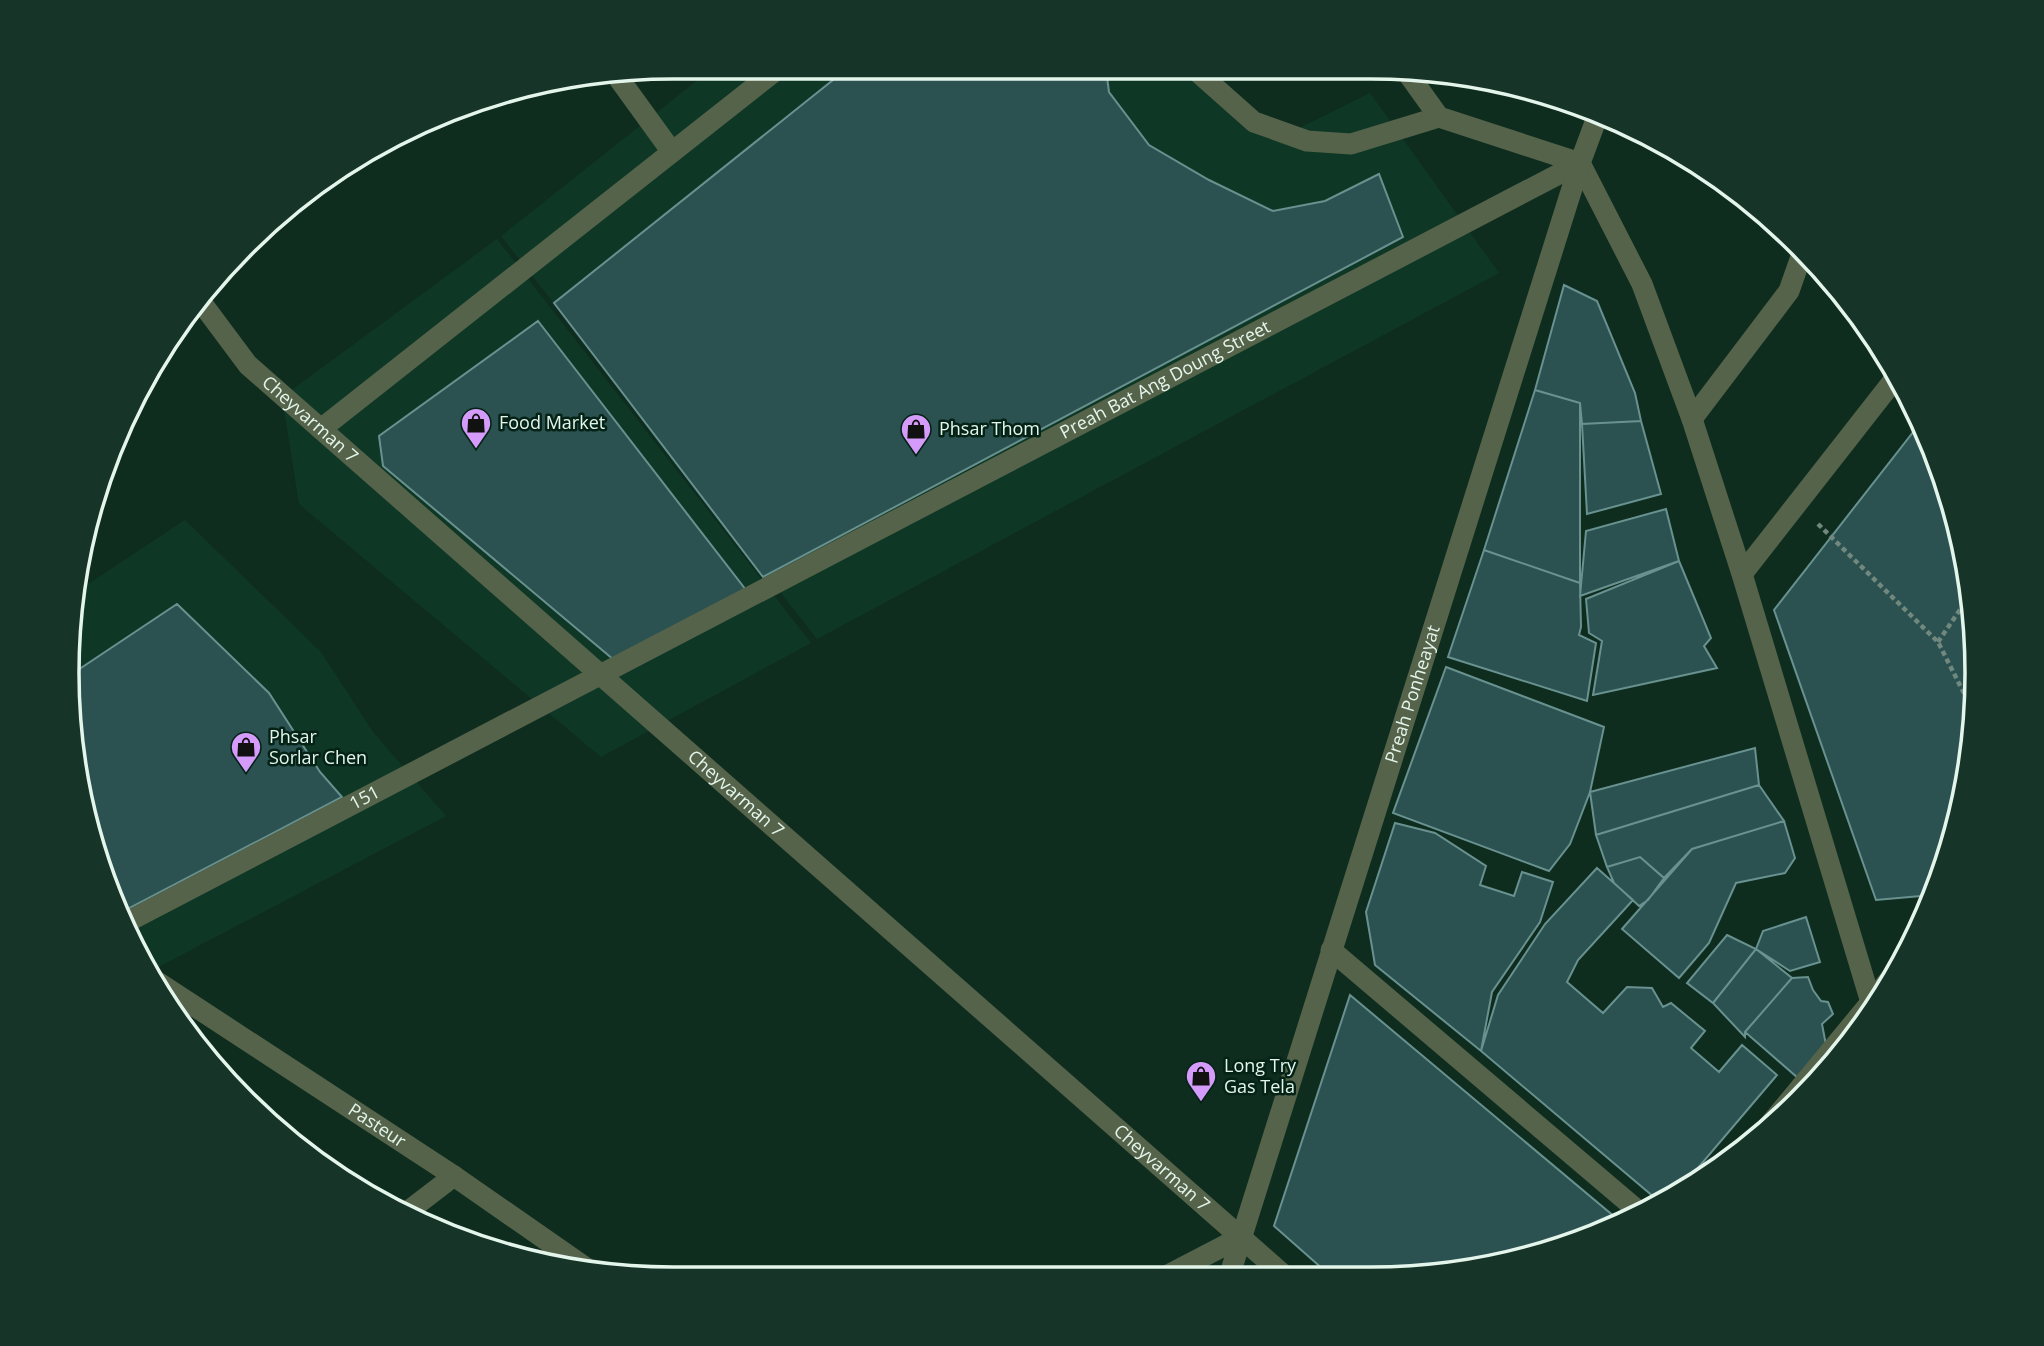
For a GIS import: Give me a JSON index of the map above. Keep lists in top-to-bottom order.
{
  "streets": {
    "street": [
      "Preah Bat Ang Doung Street",
      "Cheyvarman 7",
      "Preah Ponheayat",
      "151",
      "Pasteur"
    ]
  },
  "crossings": [
    ["Preah Bat Ang Doung Street", "Cheyvarman 7"],
    ["Preah Bat Ang Doung Street", "Preah Ponheayat"],
    ["Preah Bat Ang Doung Street", "151"],
    ["Cheyvarman 7", "Preah Ponheayat"],
    ["Cheyvarman 7", "151"]
  ],
  "places": {
    "shop": [
      "Food Market",
      "Phsar Thom",
      "Phsar Sorlar Chen",
      "Long Try Gas Tela"
    ]
  }
}
